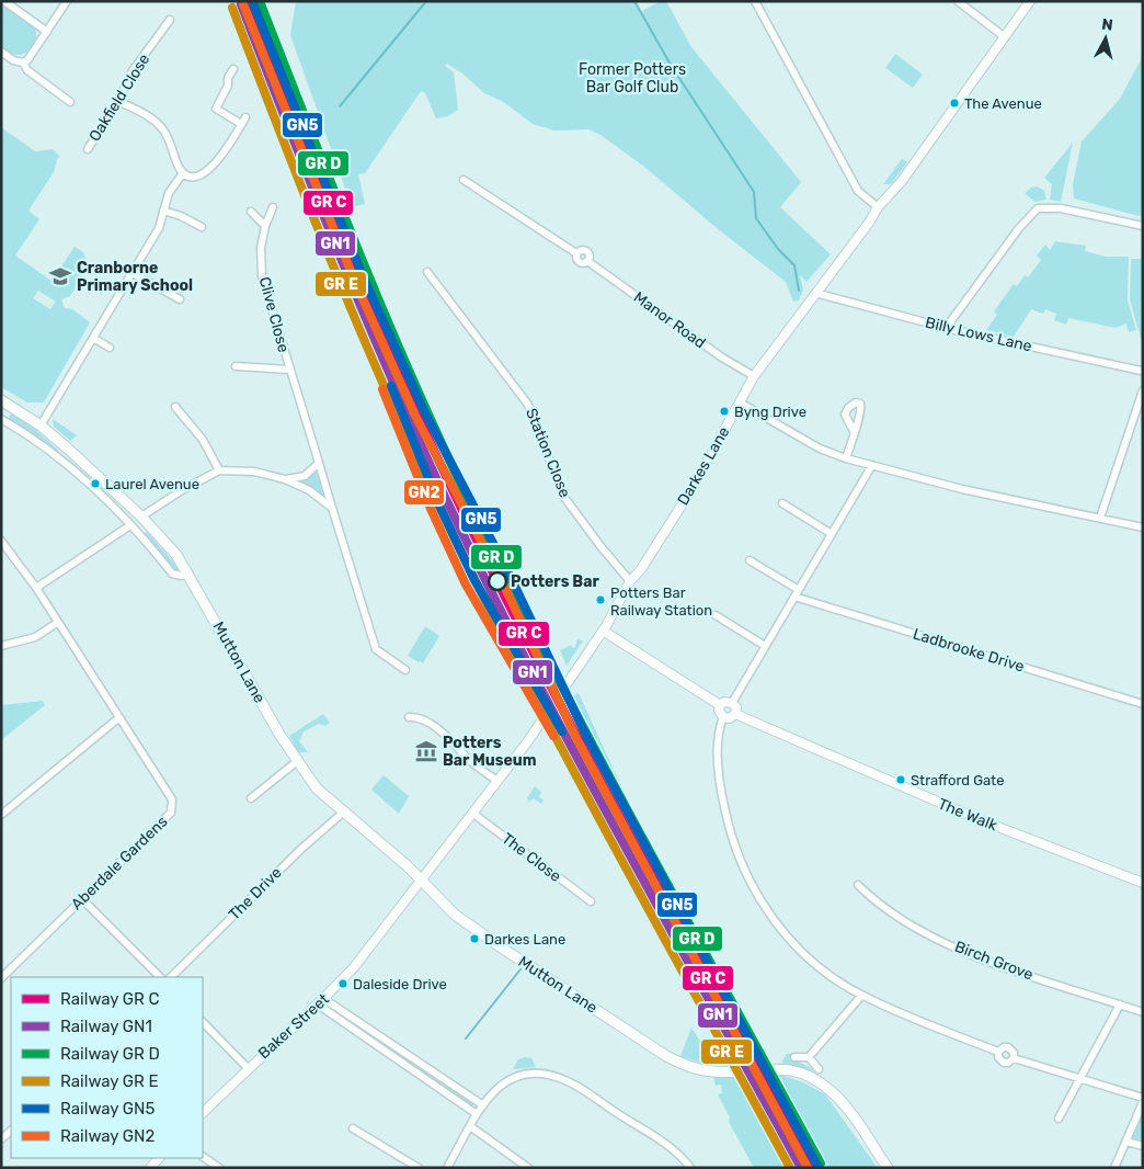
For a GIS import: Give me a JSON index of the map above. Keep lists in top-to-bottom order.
{
  "streets": {
    "main road": ["Mutton Lane"],
    "street": [
      "Oakfield Close",
      "Clive Close",
      "Manor Road",
      "Billy Lows Lane",
      "Station Close",
      "Darkes Lane",
      "Ladbrooke Drive",
      "The Walk",
      "The Close",
      "Aberdale Gardens",
      "The Drive",
      "Birch Grove",
      "Baker Street"
    ]
  },
  "crossings": [
    ["Manor Road", "Darkes Lane"],
    ["Billy Lows Lane", "Darkes Lane"],
    ["Station Close", "Darkes Lane"],
    ["Darkes Lane", "Mutton Lane"],
    ["Darkes Lane", "The Close"],
    ["Darkes Lane", "Baker Street"],
    ["Mutton Lane", "The Drive"],
    ["Mutton Lane", "Baker Street"]
  ],
  "parks": ["Former Potters Bar Golf Club"],
  "places": {
    "other": [
      "The Avenue",
      "Byng Drive",
      "Laurel Avenue",
      "Potters Bar",
      "Potters Bar Railway Station",
      "Strafford Gate",
      "Darkes Lane",
      "Daleside Drive"
    ],
    "school or university": ["Cranborne Primary School"],
    "museum": ["Potters Bar Museum"]
  },
  "lines": ["rail line GN5", "rail line GN1", "rail line GN2"],
  "legend": [
    "Railway GR C",
    "Railway GN1",
    "Railway GR D",
    "Railway GR E",
    "Railway GN5",
    "Railway GN2"
  ],
  "north": "top"
}
